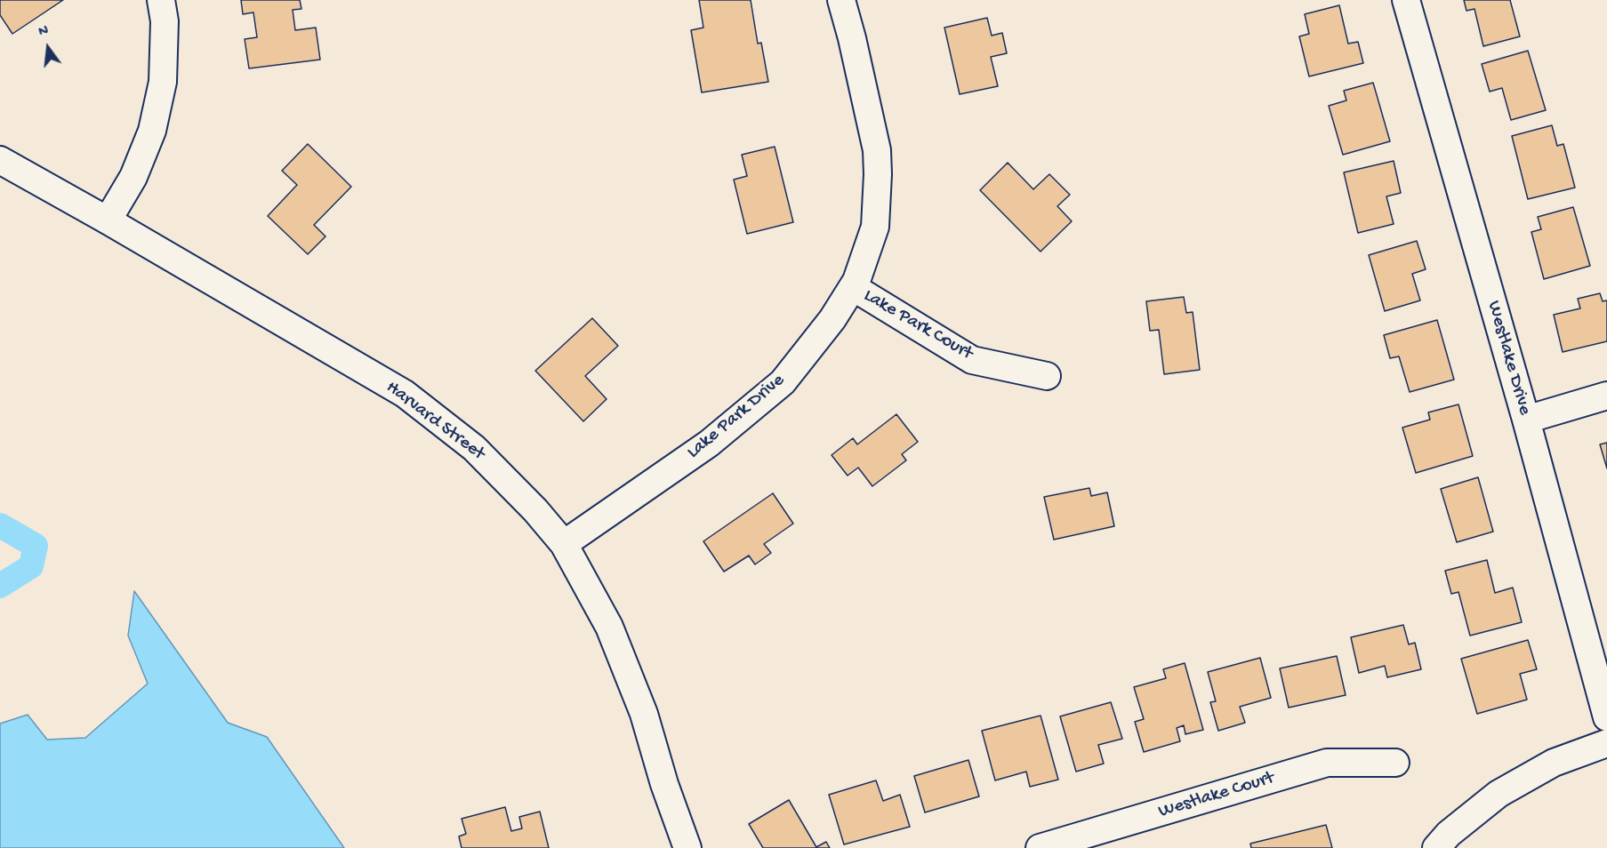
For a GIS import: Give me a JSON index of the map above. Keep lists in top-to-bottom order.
{
  "streets": {
    "street": [
      "Lake Park Court",
      "Westlake Drive",
      "Lake Park Drive",
      "Harvard Street",
      "Westlake Court"
    ]
  },
  "crossings": [
    ["Lake Park Court", "Lake Park Drive"],
    ["Lake Park Drive", "Harvard Street"]
  ],
  "north": "top"
}
